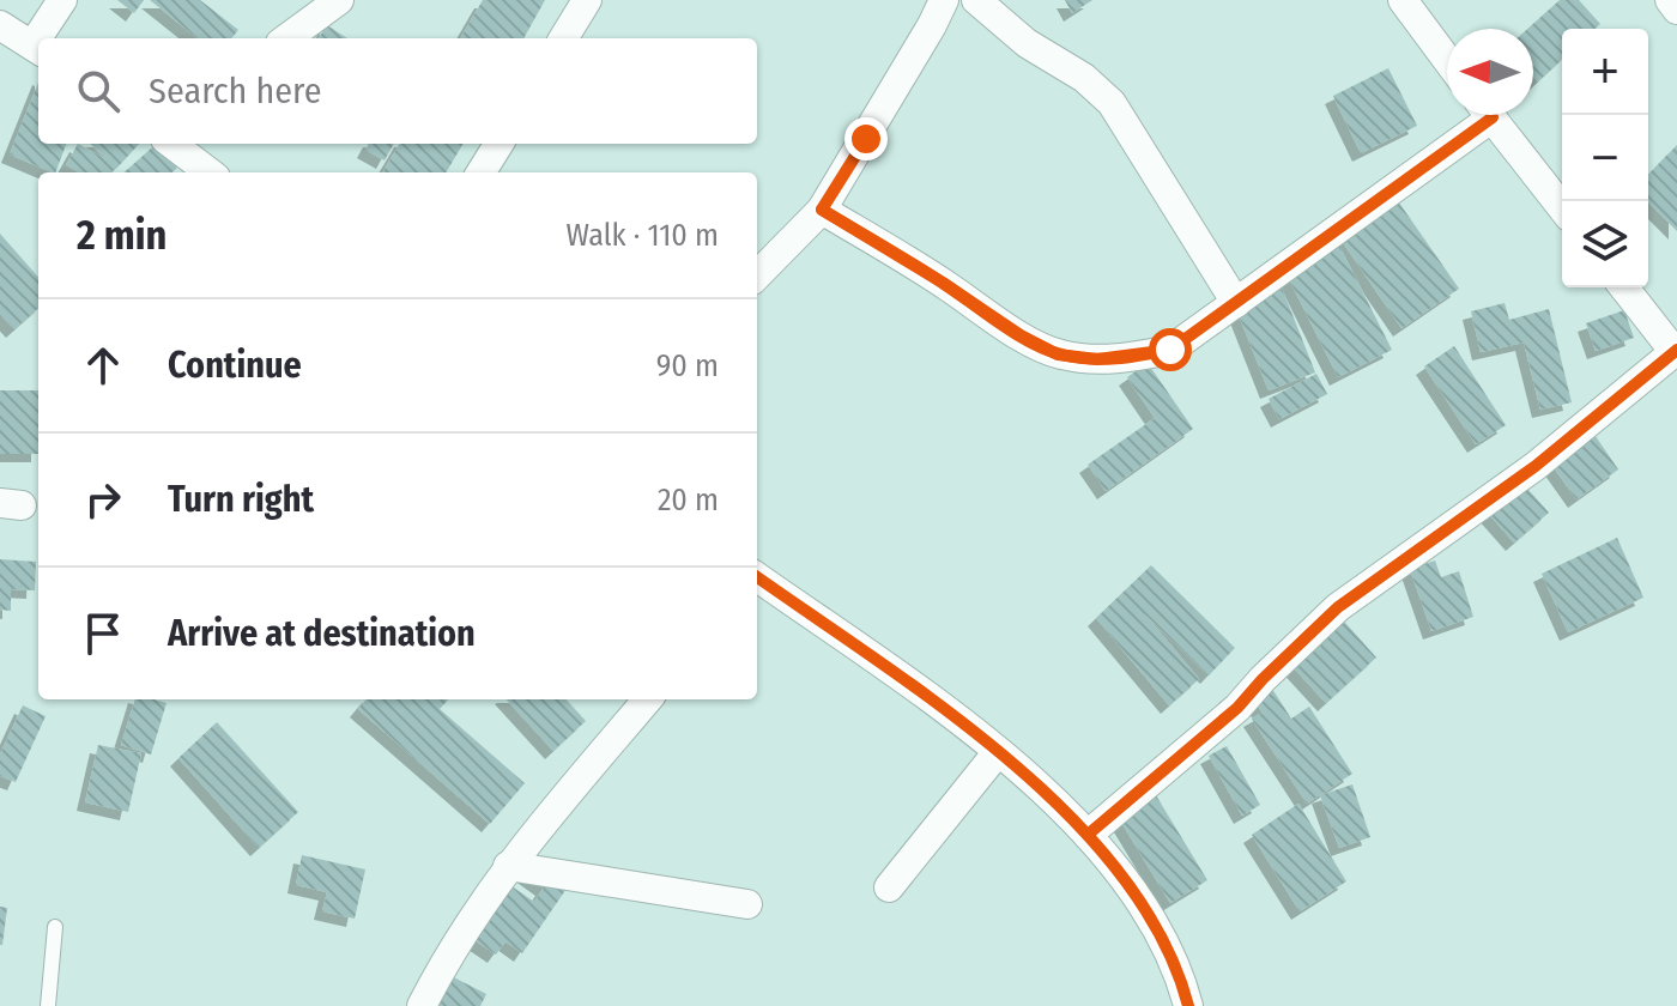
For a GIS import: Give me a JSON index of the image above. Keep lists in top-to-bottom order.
{
  "north": "left",
  "page": {
    "map_buttons": ["+", "−"],
    "search": "Search here",
    "heading": ["2 min", "Walk · 110 m"],
    "list": [
      ["Continue", "90 m"],
      ["Turn right", "20 m"],
      "Arrive at destination"
    ]
  }
}
